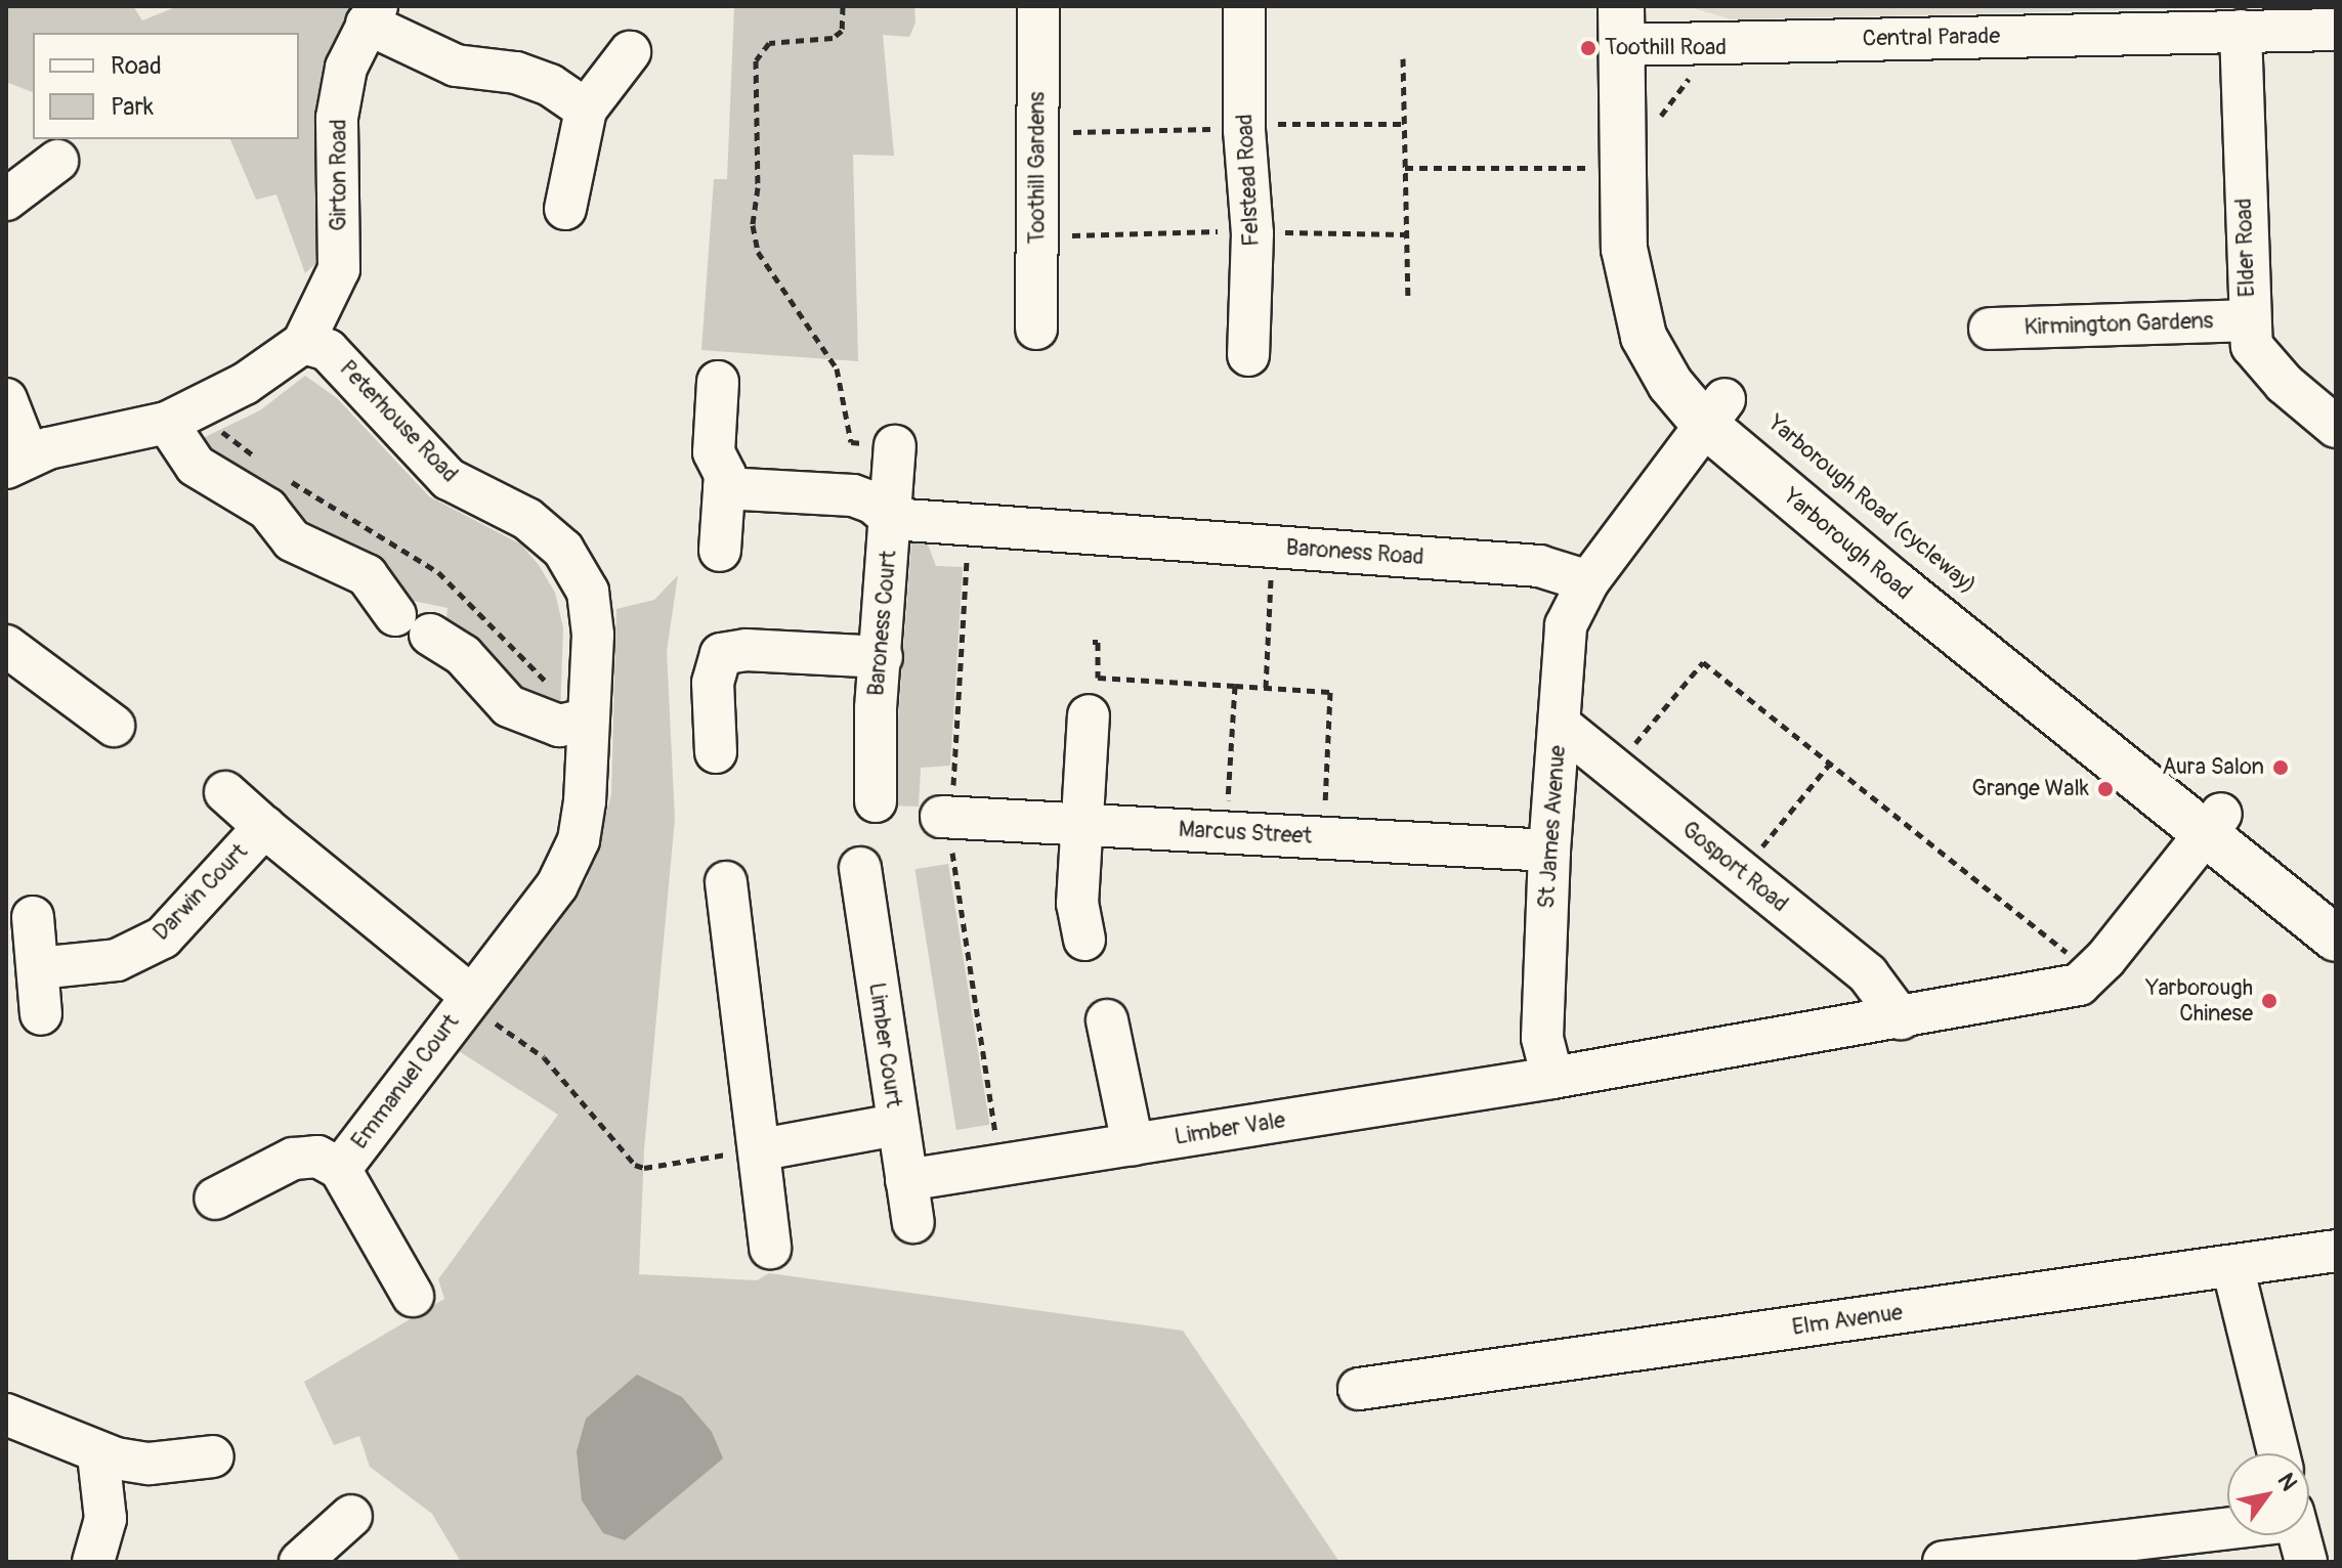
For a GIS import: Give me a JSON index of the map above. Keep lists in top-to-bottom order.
{
  "streets": {
    "main road": ["Yarborough Road"],
    "street": [
      "Central Parade",
      "Toothill Gardens",
      "Girton Road",
      "Felstead Road",
      "Elder Road",
      "Kirmington Gardens",
      "Peterhouse Road",
      "Baroness Road",
      "Baroness Court",
      "St James Avenue",
      "Marcus Street",
      "Gosport Road",
      "Darwin Court",
      "Limber Court",
      "Emmanuel Court",
      "Limber Vale",
      "Elm Avenue"
    ]
  },
  "crossings": [
    ["Central Parade", "Elder Road"],
    ["Central Parade", "Yarborough Road"],
    ["Girton Road", "Peterhouse Road"],
    ["Elder Road", "Kirmington Gardens"],
    ["Peterhouse Road", "Darwin Court"],
    ["Peterhouse Road", "Emmanuel Court"],
    ["Baroness Road", "Baroness Court"],
    ["Baroness Road", "St James Avenue"],
    ["St James Avenue", "Marcus Street"],
    ["St James Avenue", "Gosport Road"],
    ["St James Avenue", "Limber Vale"],
    ["Darwin Court", "Emmanuel Court"],
    ["Limber Court", "Limber Vale"]
  ],
  "places": [
    "Toothill Road",
    "Aura Salon",
    "Grange Walk",
    "Yarborough Chinese"
  ],
  "legend": ["Road", "Park"],
  "north": "top right"
}
